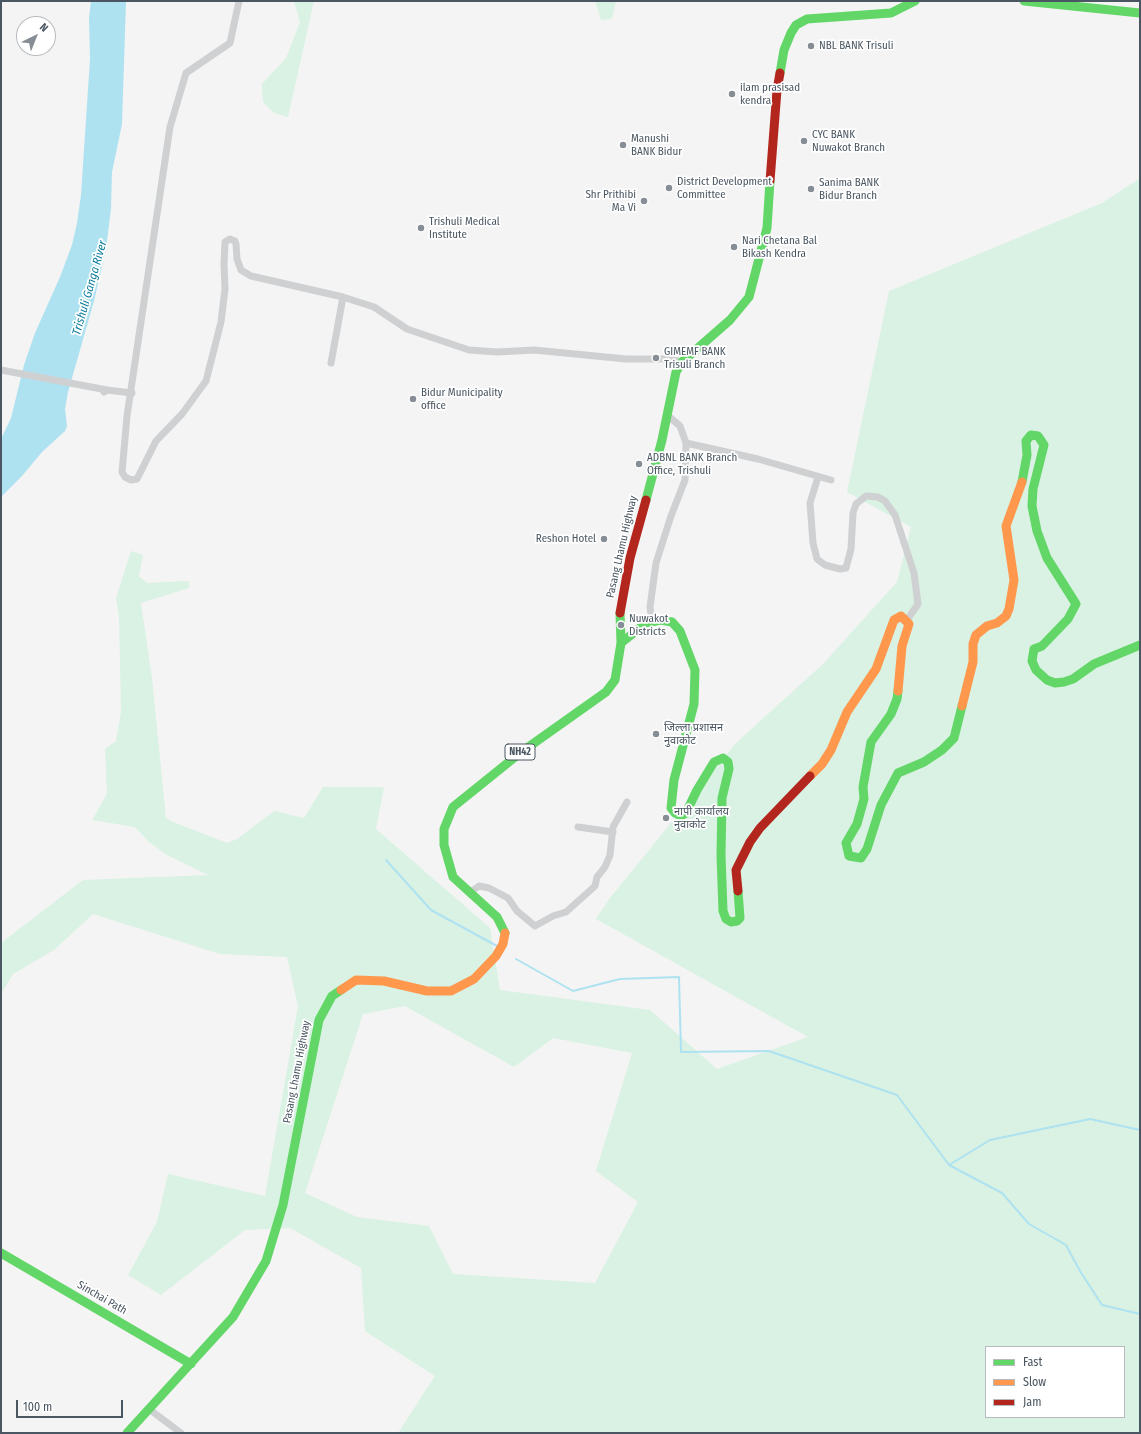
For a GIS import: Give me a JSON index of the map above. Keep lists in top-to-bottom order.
{
  "streets": {
    "street": ["Pasang Lhamu Highway", "NH42", "Sinchai Path"]
  },
  "crossings": [
    ["Pasang Lhamu Highway", "Sinchai Path"]
  ],
  "water": ["Trishuli Ganga River"],
  "places": [
    "NBL BANK Trisuli",
    "ilam prasisad kendra",
    "CYC BANK Nuwakot Branch",
    "Manushi BANK Bidur",
    "District Development Committee",
    "Sanima BANK Bidur Branch",
    "Shr Prithibi Ma Vi",
    "Trishuli Medical Institute",
    "Nari Chetana Bal Bikash Kendra",
    "GIMEMF BANK Trisuli Branch",
    "Bidur Municipality office",
    "ADBNL BANK Branch Office, Trishuli",
    "Reshon Hotel",
    "Nuwakot Districts",
    "जिल्ला प्रशासन नुवाकोट",
    "नापी कार्यालय नुवाकोट"
  ],
  "legend": ["Fast", "Slow", "Jam"],
  "scale_bar": "100 m",
  "north": "top right"
}
